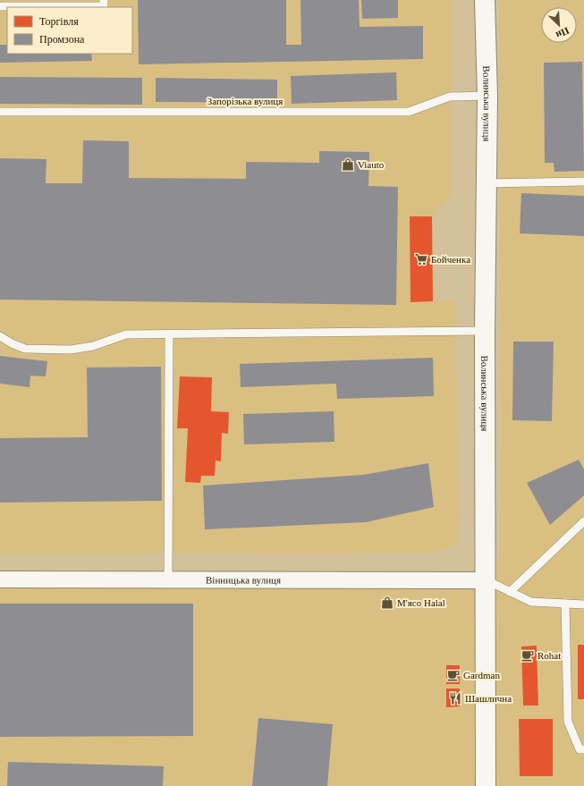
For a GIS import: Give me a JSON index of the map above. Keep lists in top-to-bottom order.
{
  "streets": {
    "street": ["Волинська вулиця", "Вінницька вулиця"],
    "lane": ["Запорізька вулиця"]
  },
  "crossings": [
    ["Запорізька вулиця", "Волинська вулиця"],
    ["Волинська вулиця", "Вінницька вулиця"]
  ],
  "places": {
    "shop": ["Viauto", "М'ясо Halal"],
    "supermarket": ["Бойченка"],
    "cafe": ["Rohat", "Gardman"],
    "restaurant": ["Шашлична"]
  },
  "legend": ["Торгівля", "Промзона"],
  "north": "bottom right"
}
